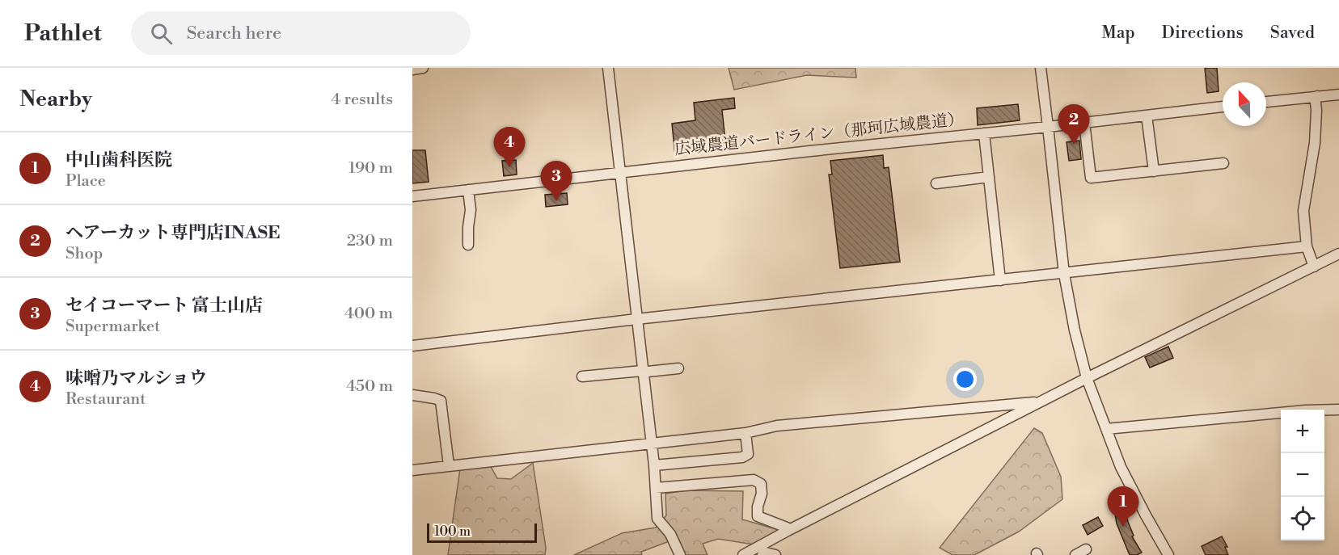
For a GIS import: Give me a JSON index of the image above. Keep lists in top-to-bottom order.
{
  "streets": {
    "street": ["広域農道バードライン（那珂広域農道）"]
  },
  "scale_bar": "100 m",
  "north": "top",
  "page": {
    "header": "Pathlet",
    "search": "Search here",
    "nav": ["Map", "Directions", "Saved"],
    "heading": ["Nearby", "4 results"],
    "pins": [
      "2",
      "4",
      "3",
      "1"
    ],
    "list": [
      {
        "mark": "1",
        "name": "中山歯科医院",
        "note": "Place",
        "value": "190 m"
      },
      {
        "mark": "2",
        "name": "ヘアーカット専門店INASE",
        "note": "Shop",
        "value": "230 m"
      },
      {
        "mark": "3",
        "name": "セイコーマート 富士山店",
        "note": "Supermarket",
        "value": "400 m"
      },
      {
        "mark": "4",
        "name": "味噌乃マルショウ",
        "note": "Restaurant",
        "value": "450 m"
      }
    ],
    "map_buttons": ["+", "−"],
    "scale": "100 m"
  }
}
